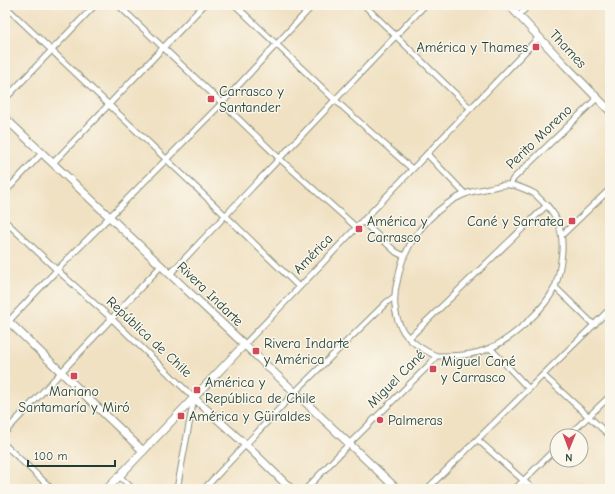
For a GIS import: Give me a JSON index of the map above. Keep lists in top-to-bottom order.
{
  "streets": {
    "street": [
      "Thames",
      "Perito Moreno",
      "América",
      "Rivera Indarte",
      "República de Chile",
      "Miguel Cané"
    ]
  },
  "crossings": [
    ["Thames", "Perito Moreno"],
    ["Thames", "América"],
    ["América", "Rivera Indarte"],
    ["América", "República de Chile"],
    ["Rivera Indarte", "Miguel Cané"]
  ],
  "places": {
    "transit": [
      "América y Thames",
      "Carrasco y Santander",
      "Cané y Sarratea",
      "América y Carrasco",
      "Rivera Indarte y América",
      "Miguel Cané y Carrasco",
      "Mariano Santamaría y Miró",
      "América y República de Chile",
      "América y Güiraldes"
    ],
    "other": ["Palmeras"]
  },
  "scale_bar": "100 m",
  "north": "bottom"
}
